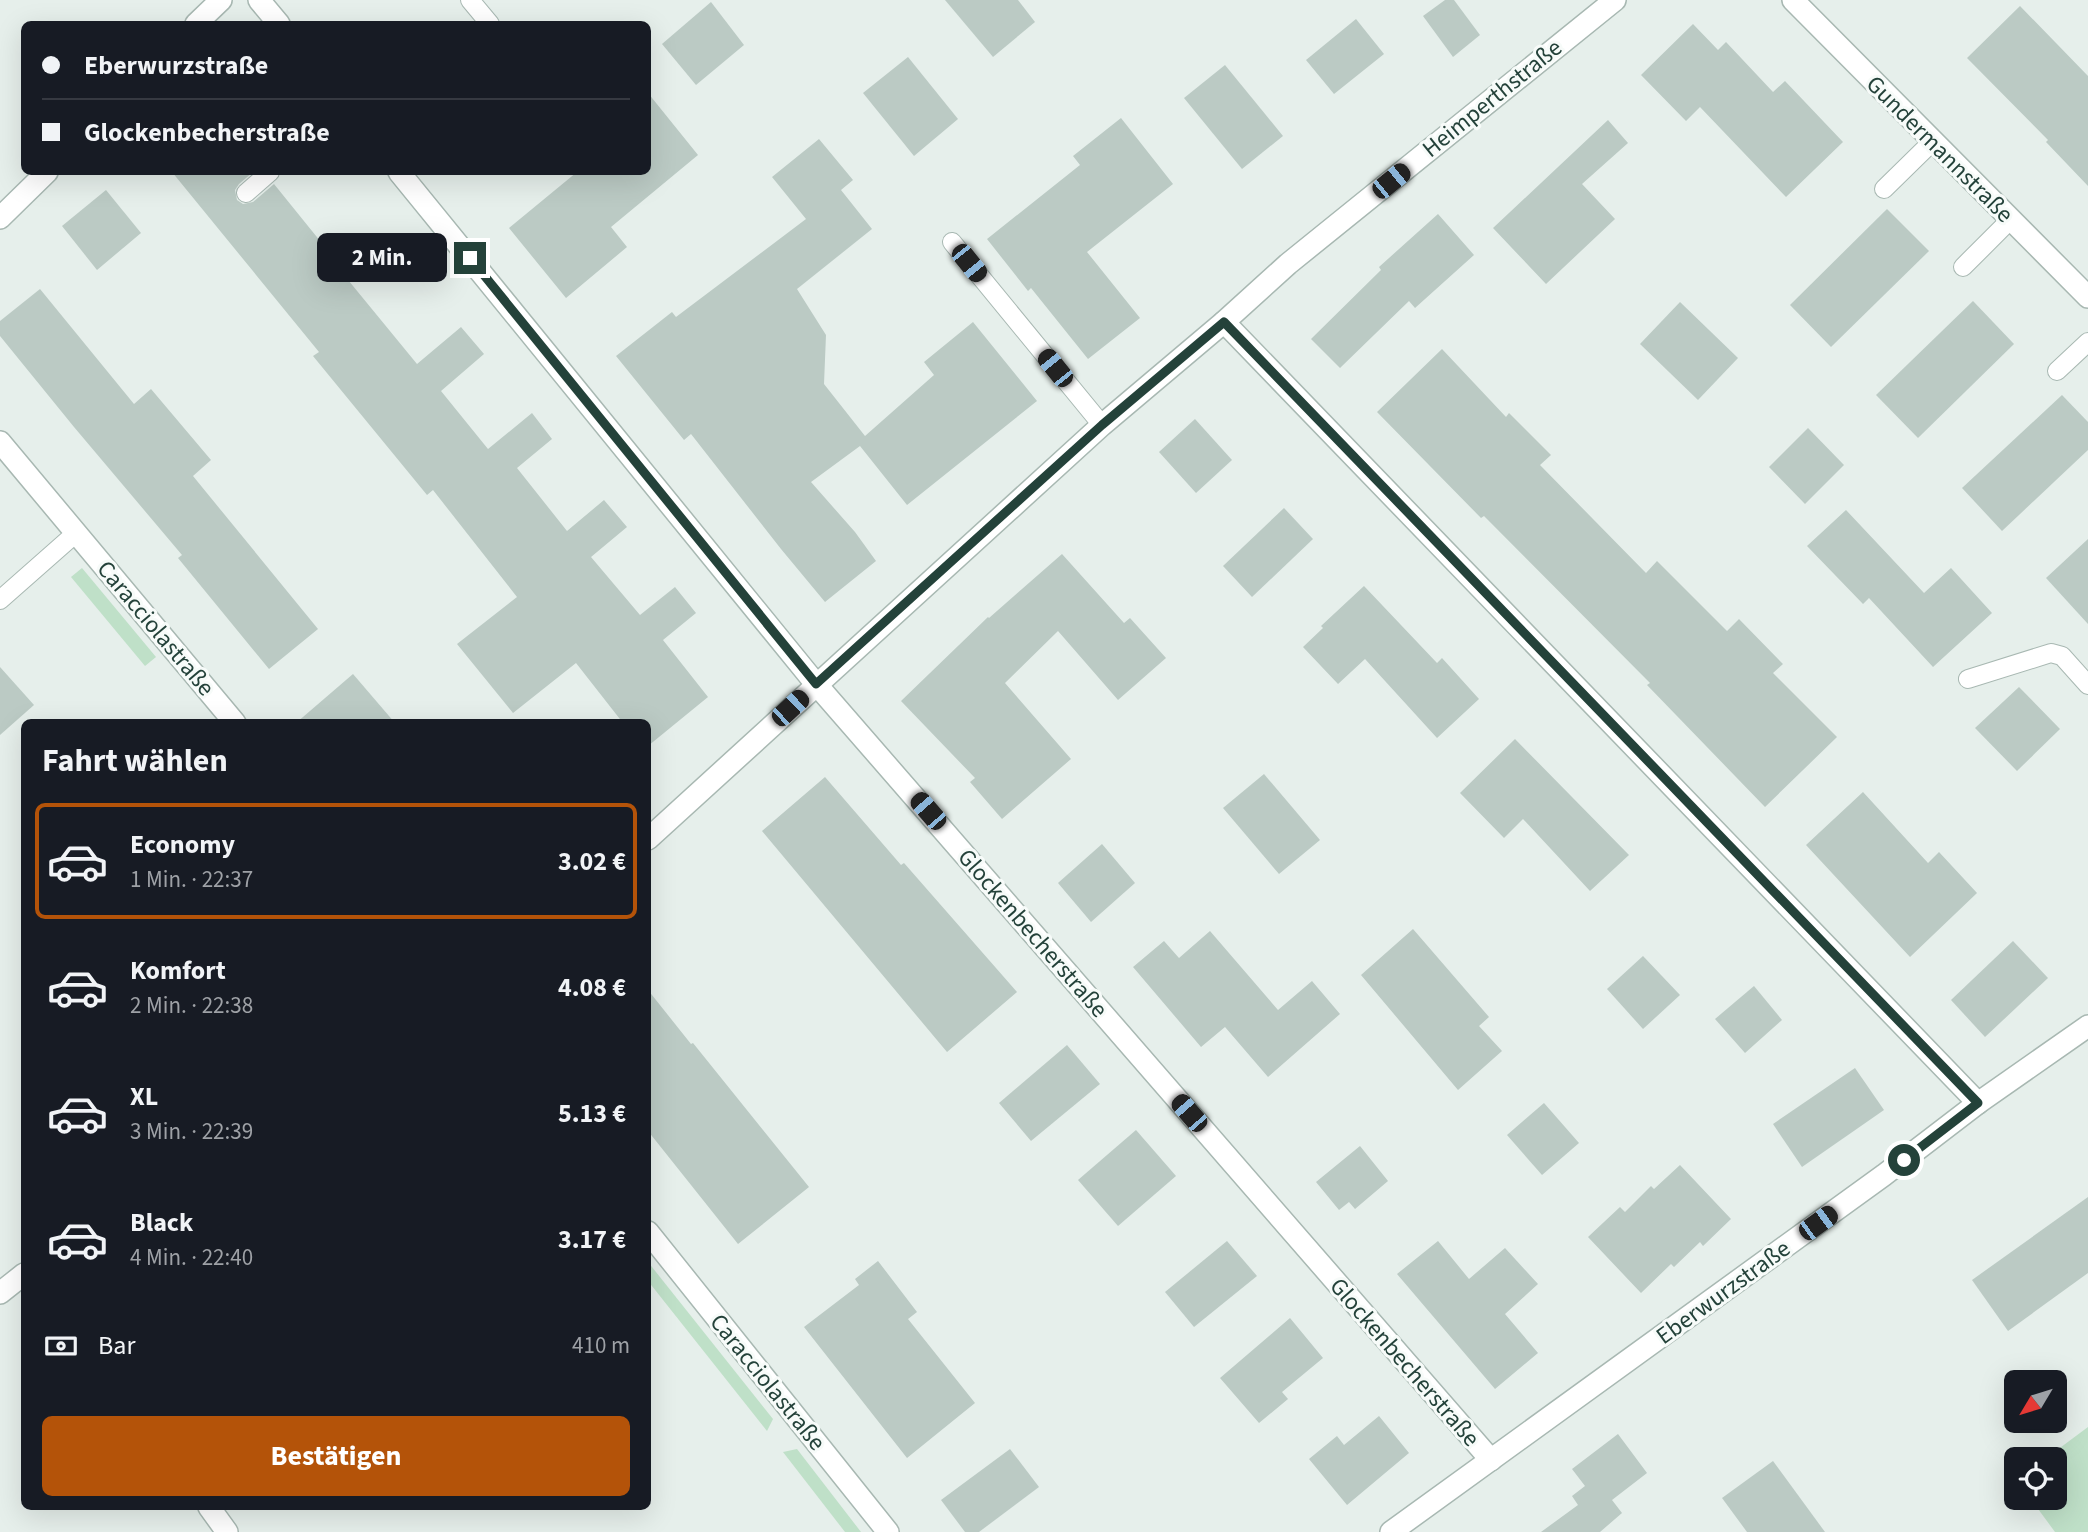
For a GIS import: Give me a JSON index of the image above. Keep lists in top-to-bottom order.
{
  "streets": {
    "street": [
      "Heimperthstraße",
      "Gundermannstraße",
      "Caracciolastraße",
      "Glockenbecherstraße",
      "Eberwurzstraße"
    ]
  },
  "crossings": [
    ["Heimperthstraße", "Glockenbecherstraße"],
    ["Glockenbecherstraße", "Eberwurzstraße"]
  ],
  "north": "bottom left",
  "page": {
    "banner": ["Eberwurzstraße", "Glockenbecherstraße"],
    "bubble": "2 Min.",
    "heading": "Fahrt wählen",
    "list": [
      {
        "name": "Economy",
        "note": "1 Min. · 22:37",
        "value": "3.02 €"
      },
      {
        "name": "Komfort",
        "note": "2 Min. · 22:38",
        "value": "4.08 €"
      },
      {
        "name": "XL",
        "note": "3 Min. · 22:39",
        "value": "5.13 €"
      },
      {
        "name": "Black",
        "note": "4 Min. · 22:40",
        "value": "3.17 €"
      }
    ],
    "pay": ["Bar", "410 m"],
    "buttons": "Bestätigen"
  }
}
